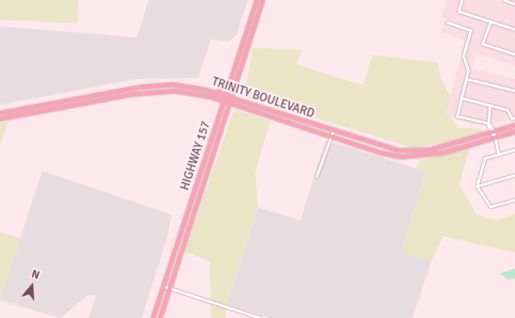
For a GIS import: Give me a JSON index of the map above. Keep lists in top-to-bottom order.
{
  "streets": {
    "main road": ["TRINITY BOULEVARD", "HIGHWAY 157"]
  },
  "crossings": [
    ["TRINITY BOULEVARD", "HIGHWAY 157"]
  ],
  "north": "top"
}
